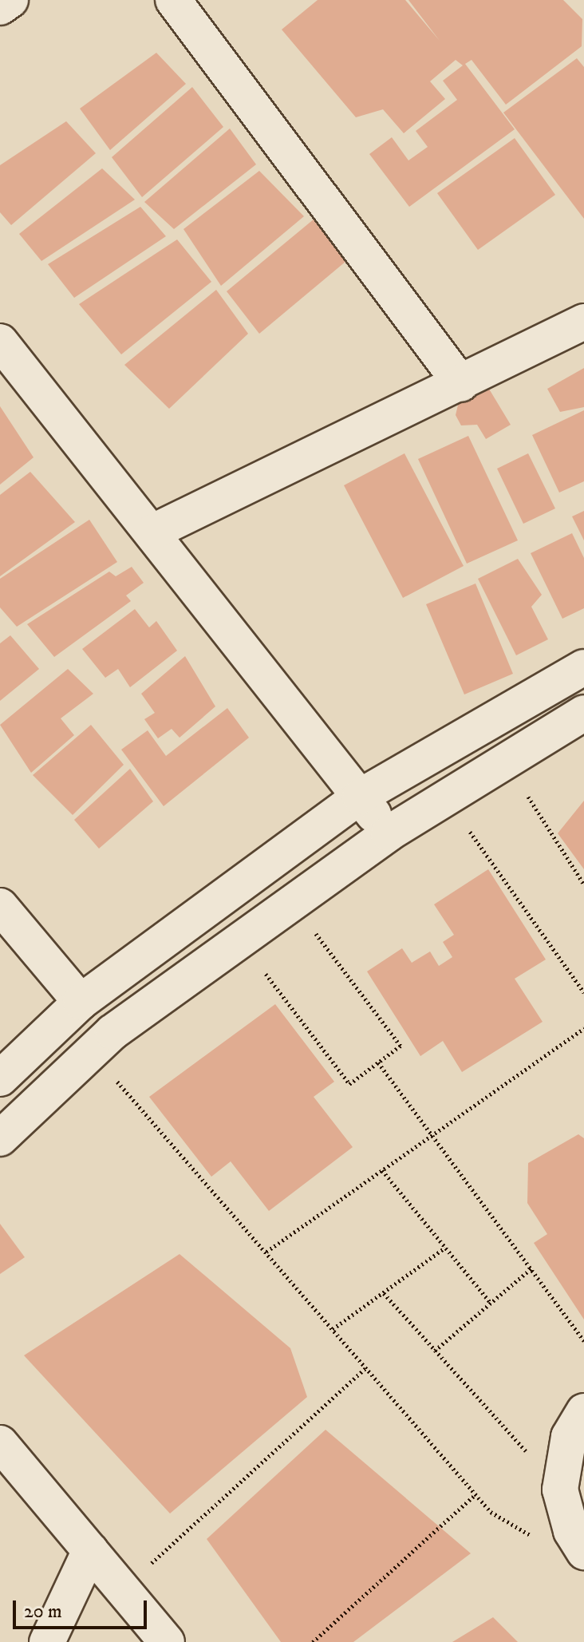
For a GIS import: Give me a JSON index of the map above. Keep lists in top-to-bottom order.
{
  "scale_bar": "20 m"
}
